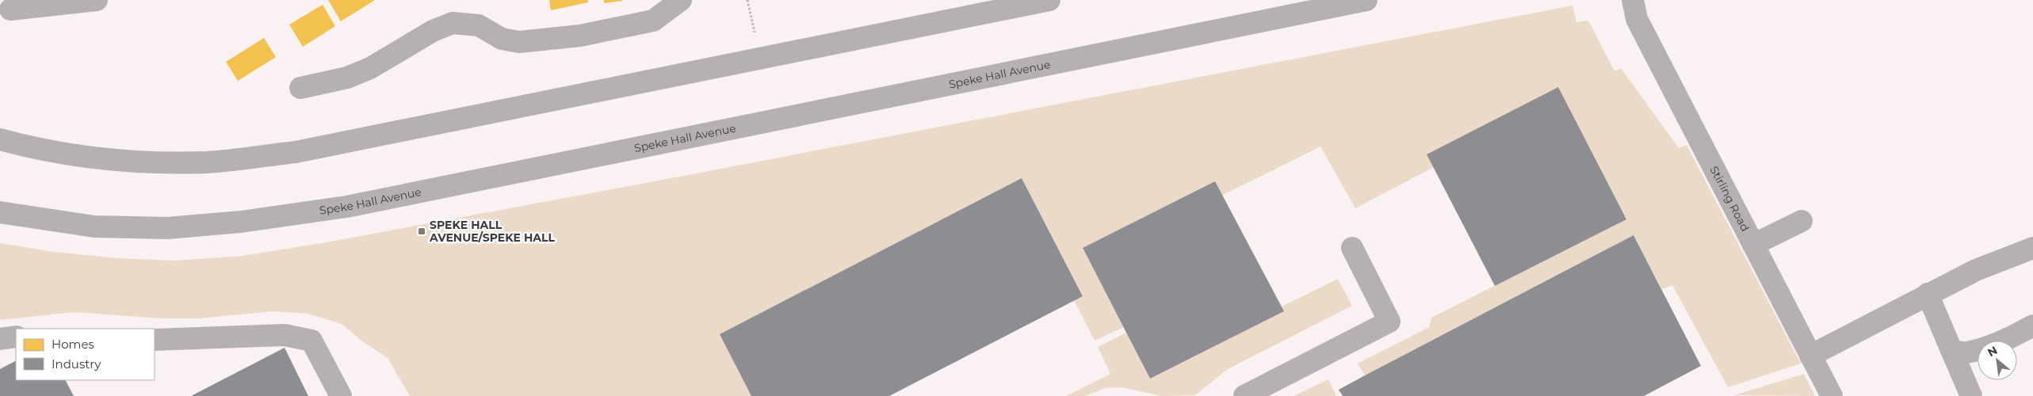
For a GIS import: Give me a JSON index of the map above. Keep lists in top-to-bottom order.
{
  "streets": {
    "street": ["Speke Hall Avenue", "Stirling Road"]
  },
  "places": {
    "transit": ["SPEKE HALL AVENUE/SPEKE HALL"]
  },
  "legend": ["Homes", "Industry"],
  "north": "top left"
}
